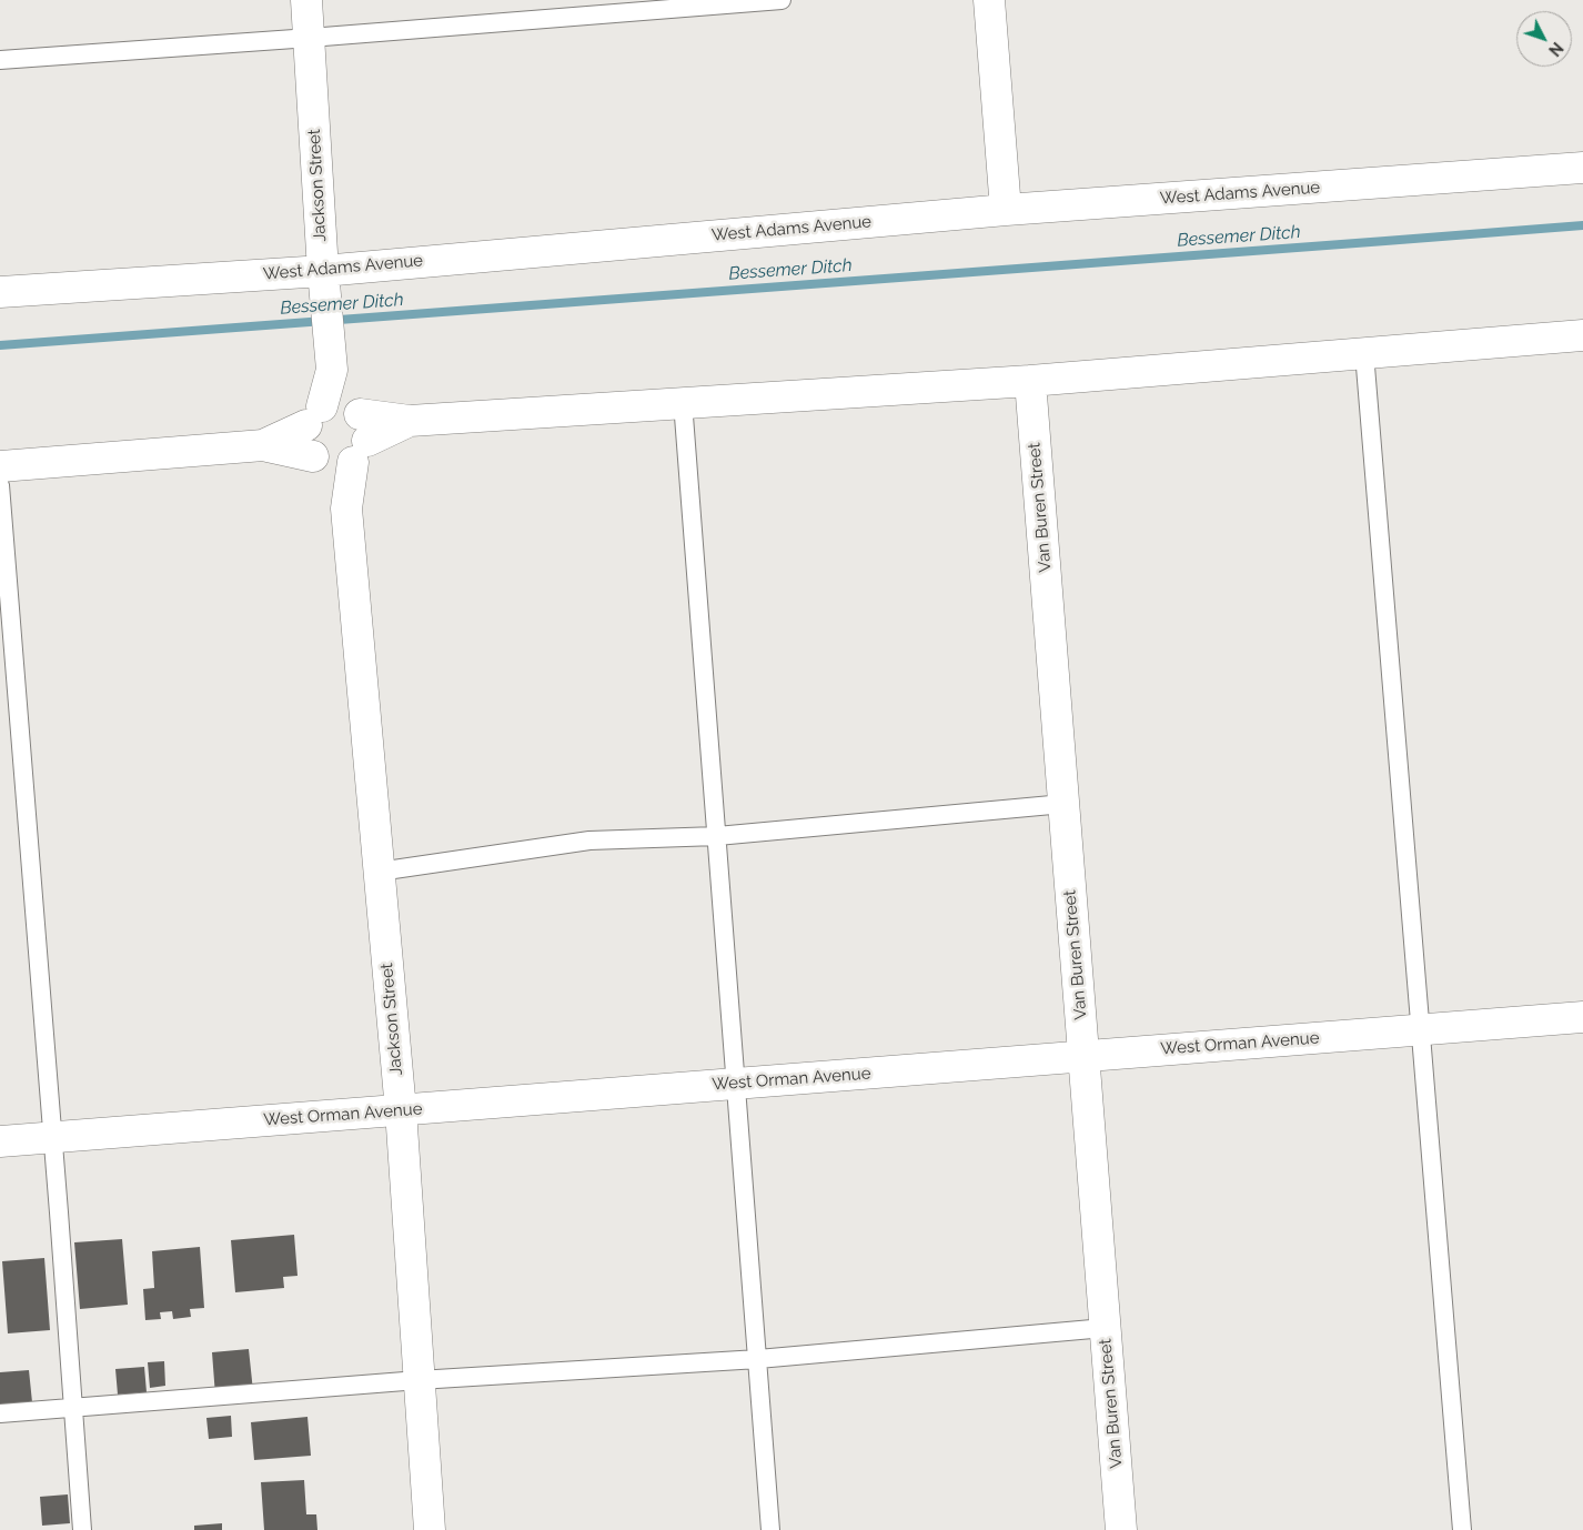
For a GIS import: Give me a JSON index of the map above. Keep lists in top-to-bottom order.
{
  "streets": {
    "street": [
      "Jackson Street",
      "West Adams Avenue",
      "Van Buren Street",
      "West Orman Avenue"
    ]
  },
  "crossings": [
    ["Jackson Street", "West Adams Avenue"],
    ["Jackson Street", "West Orman Avenue"],
    ["Van Buren Street", "West Orman Avenue"]
  ],
  "water": ["Bessemer Ditch"],
  "north": "bottom right"
}
